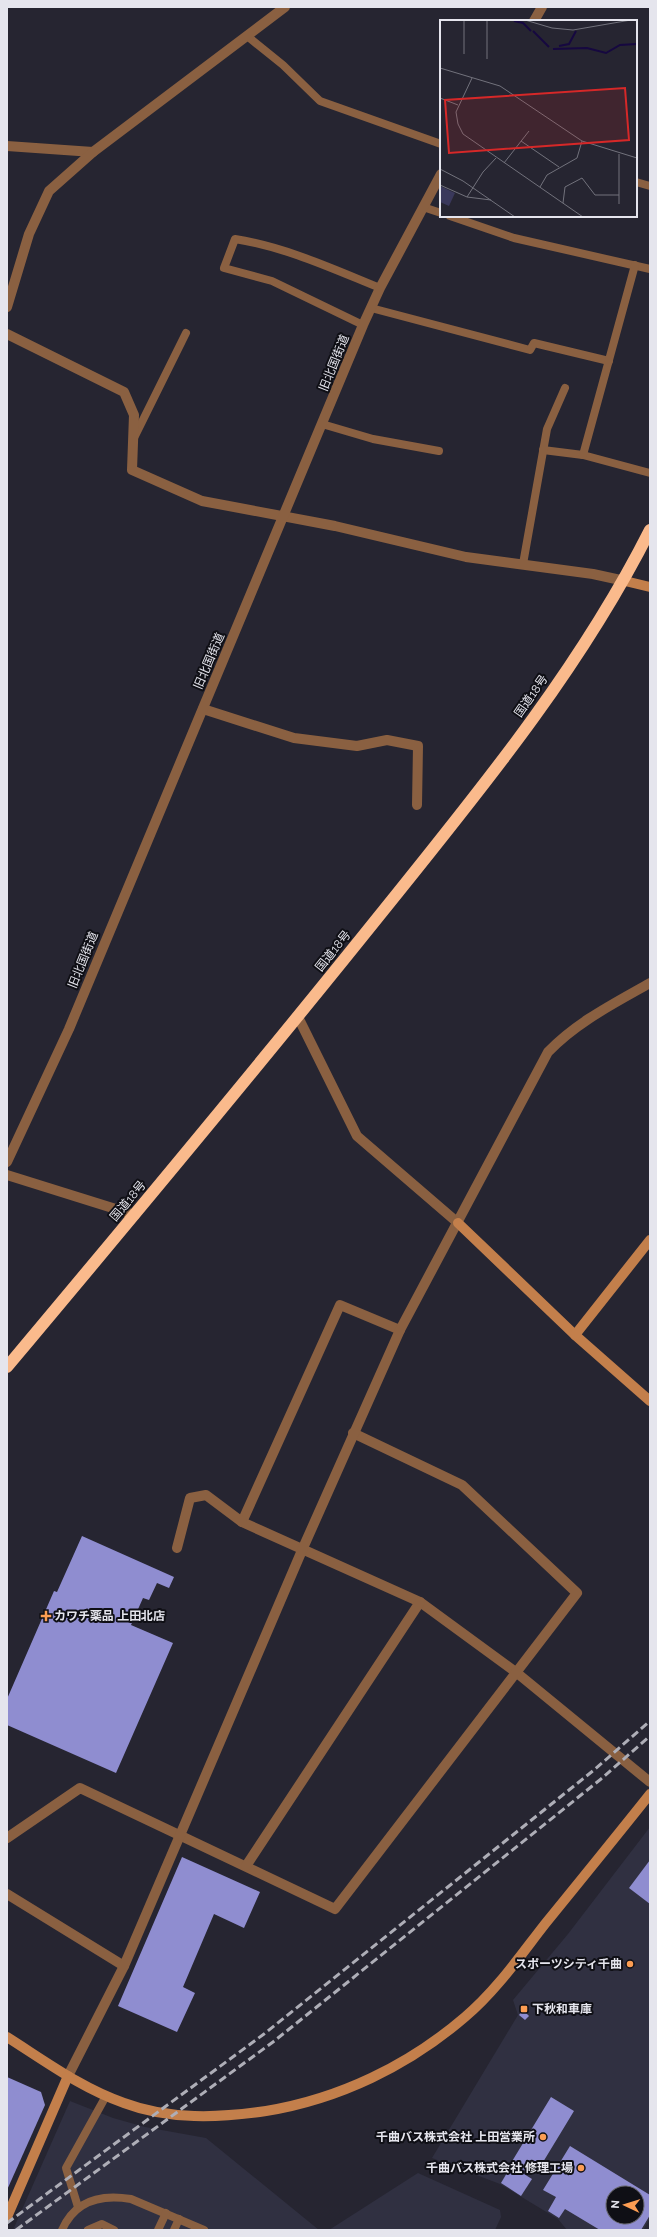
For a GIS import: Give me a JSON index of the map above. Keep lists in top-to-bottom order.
{
  "streets": {
    "highway": ["国道18号"],
    "street": ["旧北国街道"]
  },
  "places": {
    "health": ["カワチ薬品 上田北店"],
    "other": ["スポーツシティ千曲", "千曲バス株式会社 上田営業所", "千曲バス株式会社 修理工場"],
    "transit": ["下秋和車庫"]
  },
  "north": "left"
}
